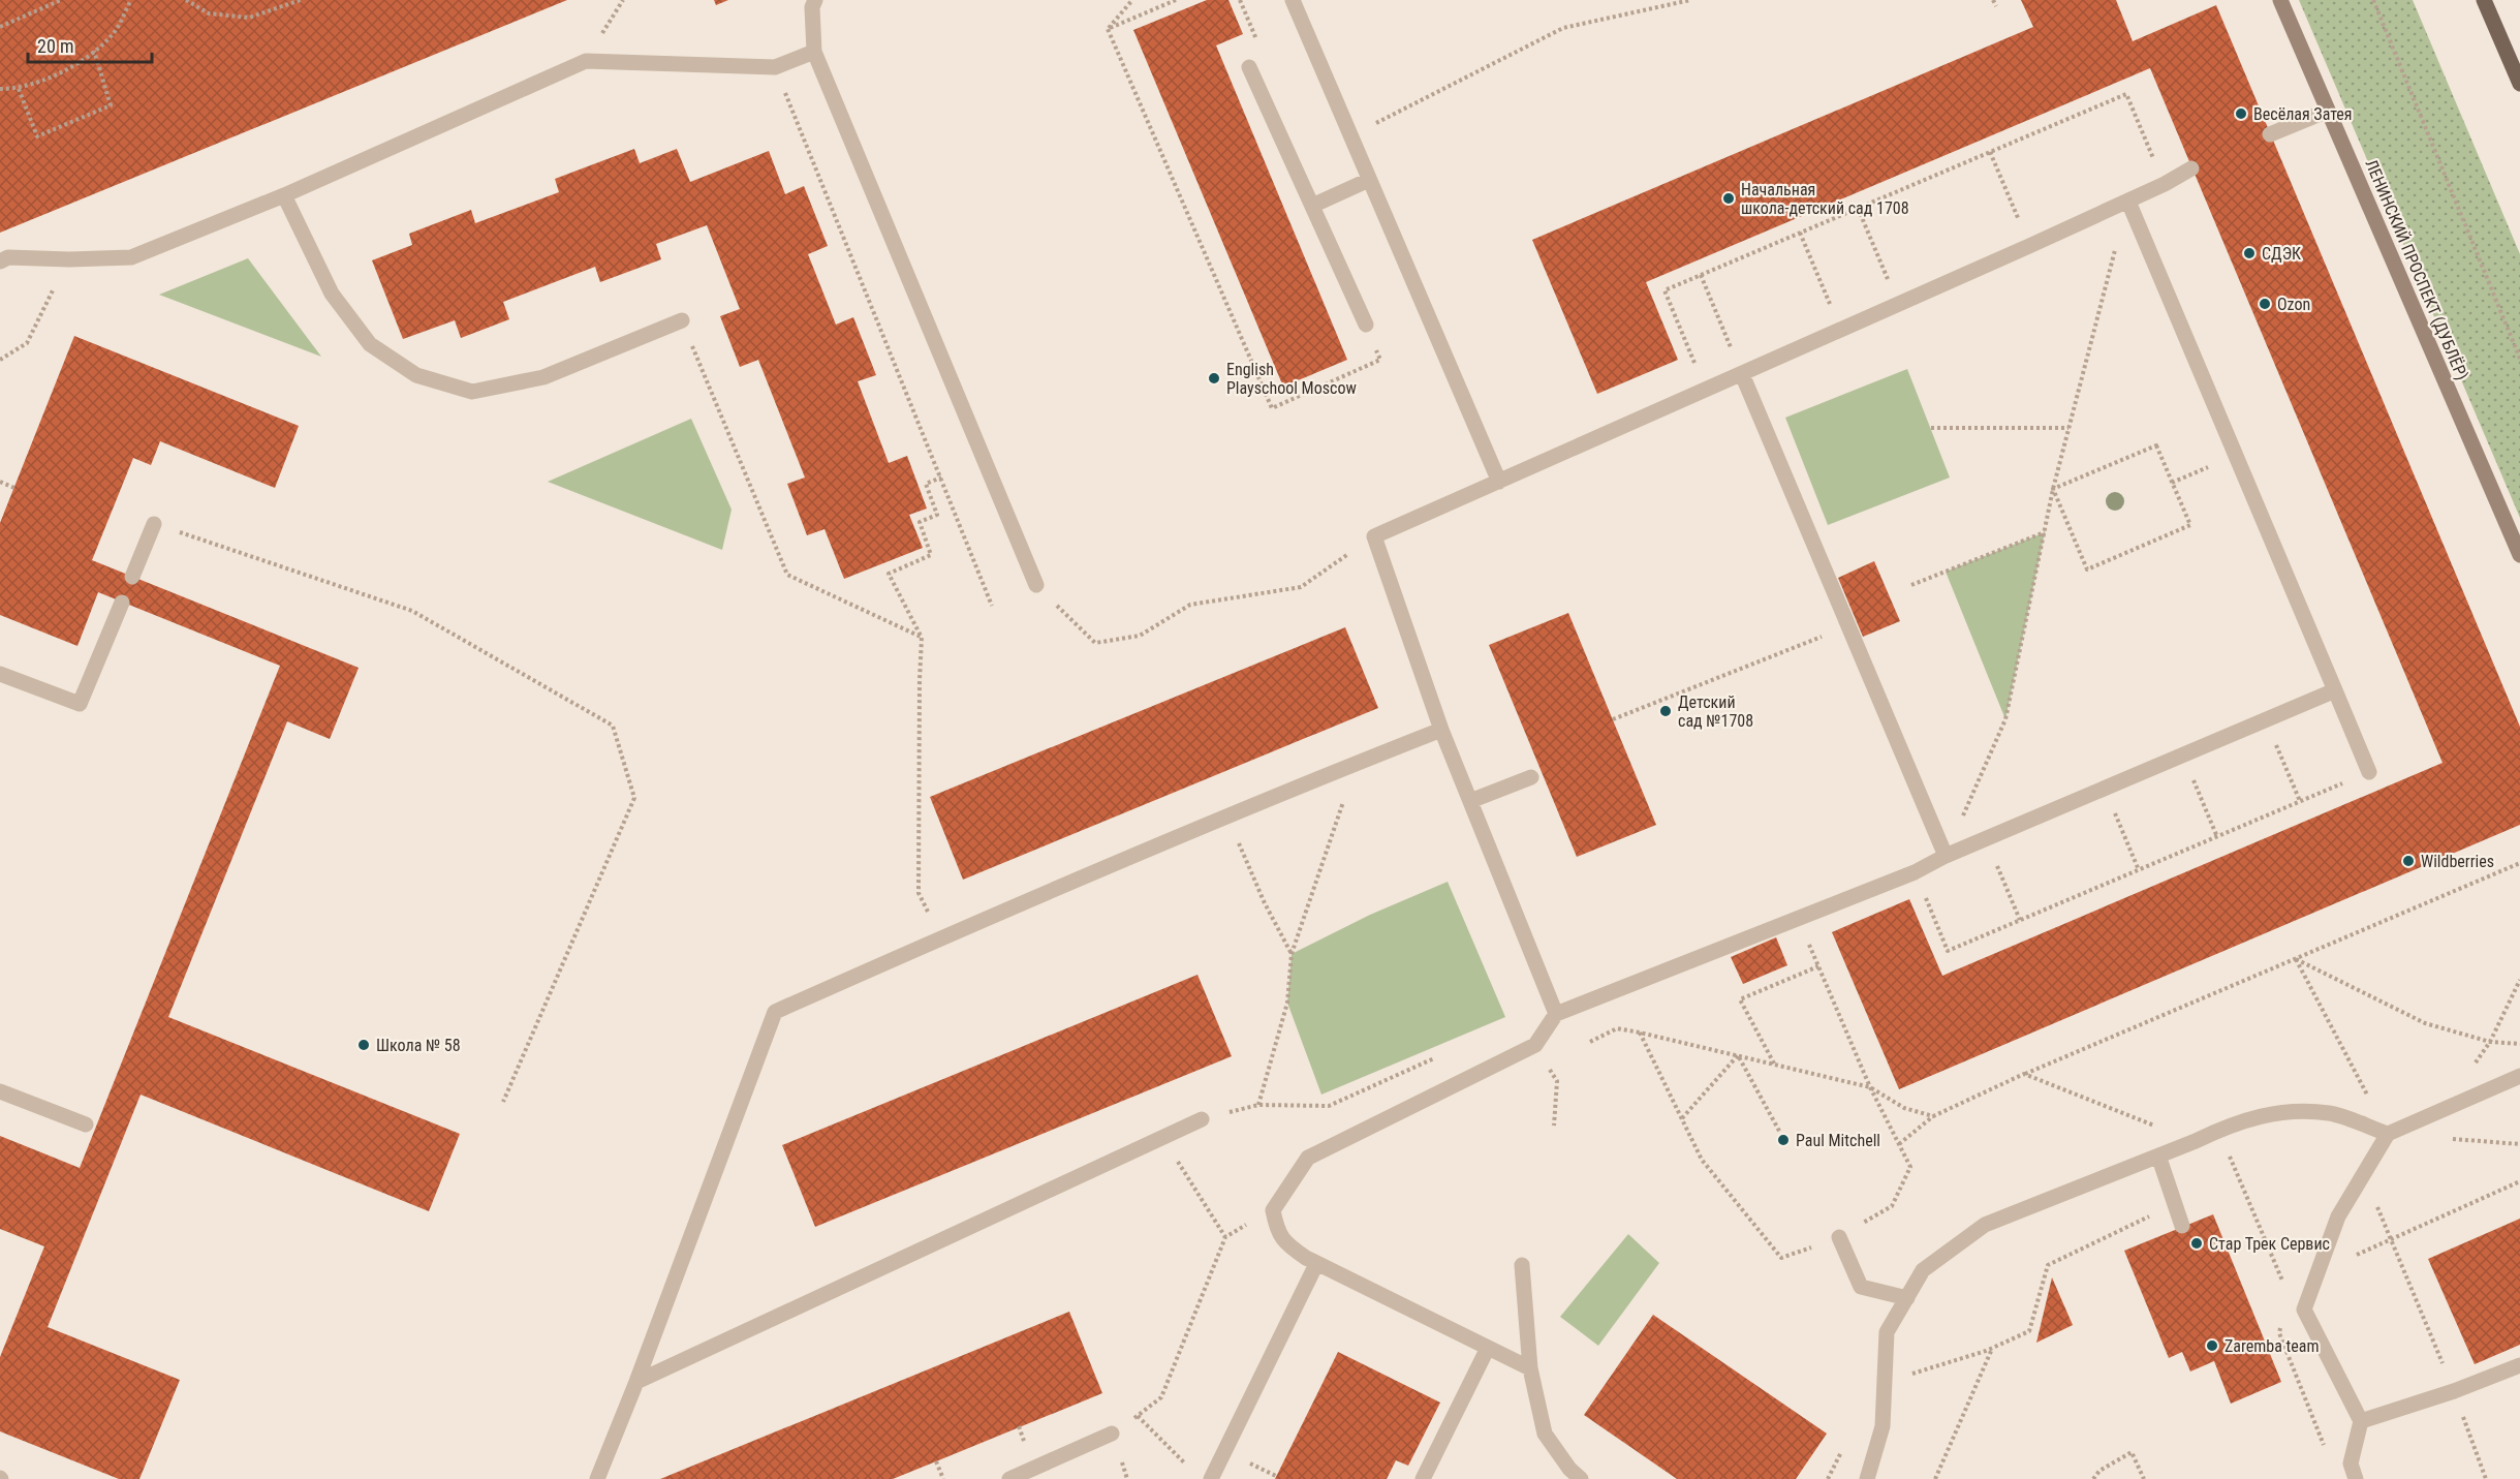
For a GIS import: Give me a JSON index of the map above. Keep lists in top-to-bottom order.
{
  "streets": {
    "street": ["ЛЕНИНСКИЙ ПРОСПЕКТ (ДУБЛЁР)"]
  },
  "places": [
    "Весёлая Затея",
    "Начальная школа-детский сад 1708",
    "СДЭК",
    "Ozon",
    "English Playschool Moscow",
    "Детский сад №1708",
    "Wildberries",
    "Школа № 58",
    "Paul Mitchell",
    "Стар Трек Сервис",
    "Zaremba team"
  ],
  "scale_bar": "20 m"
}
